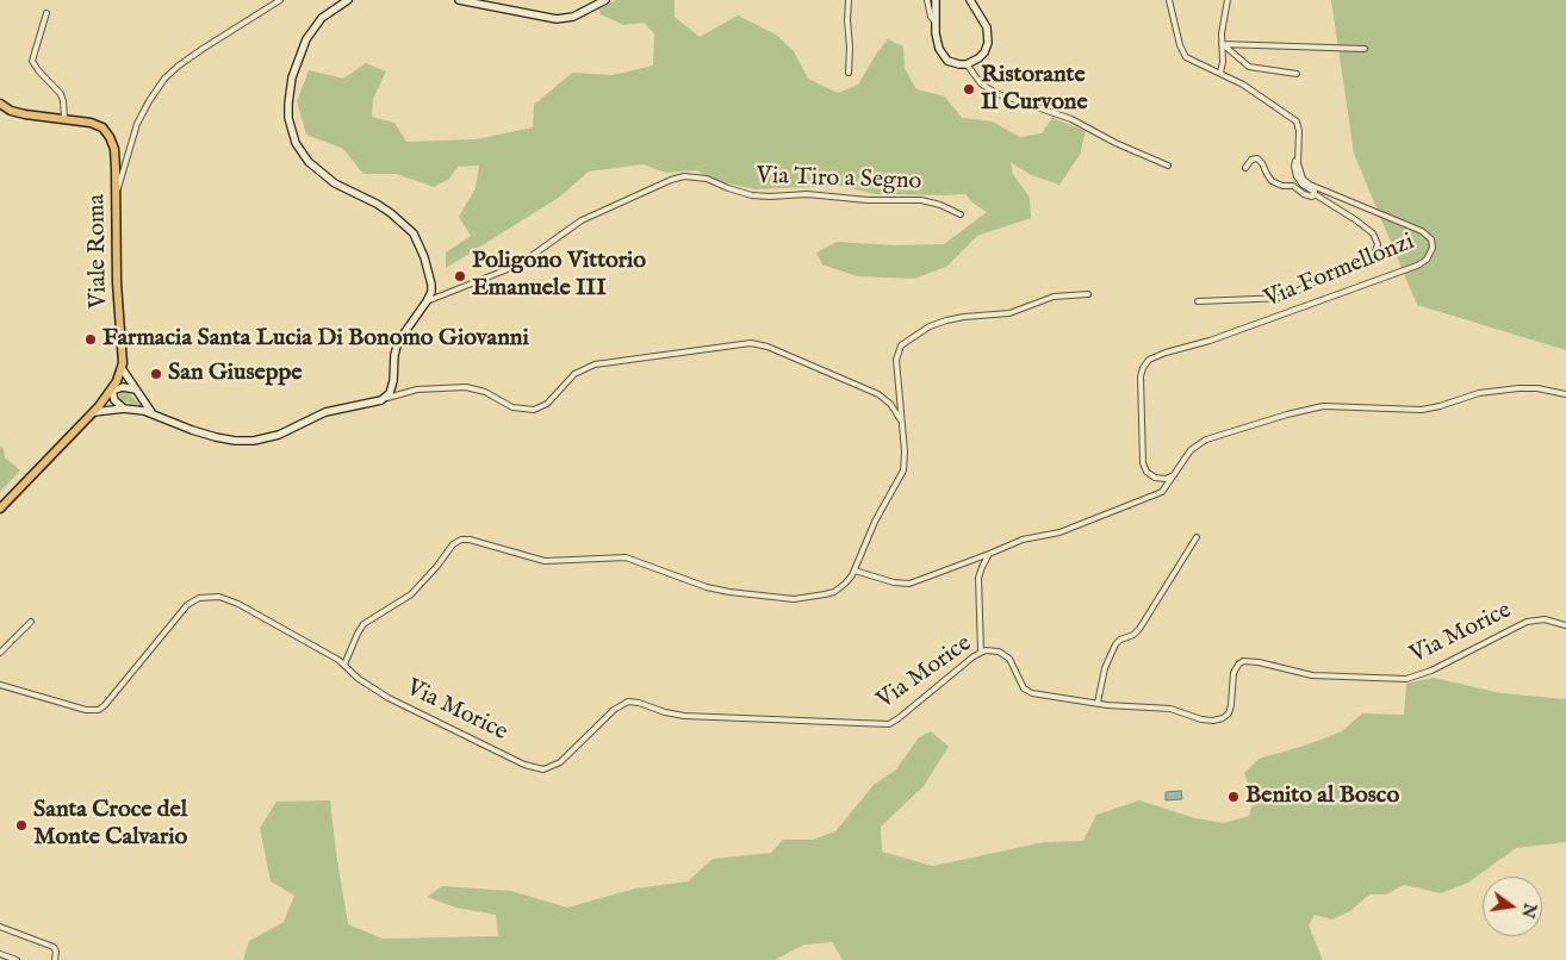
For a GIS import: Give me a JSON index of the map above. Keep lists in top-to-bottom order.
{
  "streets": {
    "main road": ["Viale Roma"],
    "street": ["Via Tiro a Segno", "Via Formellonzi", "Via Morice"]
  },
  "places": [
    "Ristorante Il Curvone",
    "Poligono Vittorio Emanuele III",
    "Farmacia Santa Lucia Di Bonomo Giovanni",
    "San Giuseppe",
    "Benito al Bosco",
    "Santa Croce del Monte Calvario"
  ],
  "north": "right"
}
